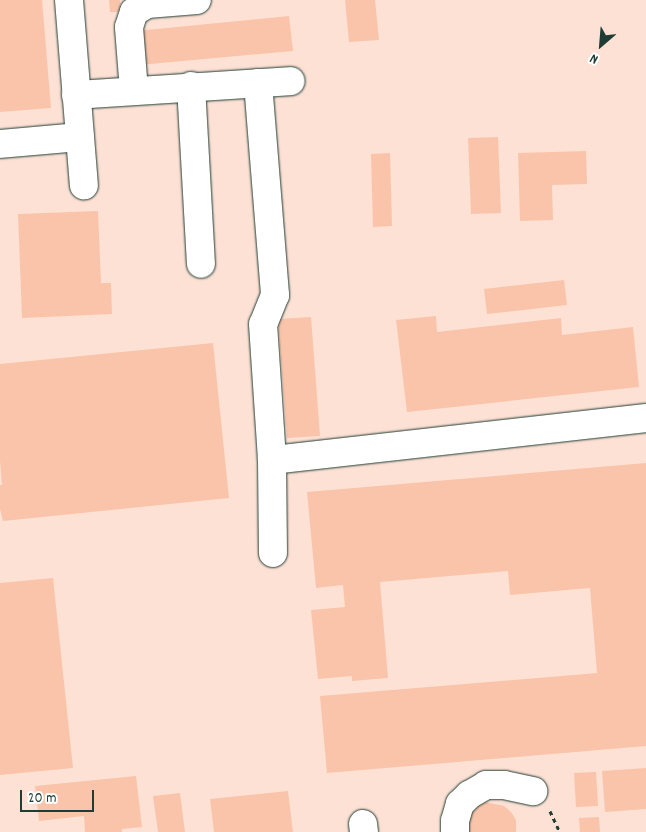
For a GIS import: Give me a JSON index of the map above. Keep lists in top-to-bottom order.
{
  "scale_bar": "20 m",
  "north": "bottom left"
}
